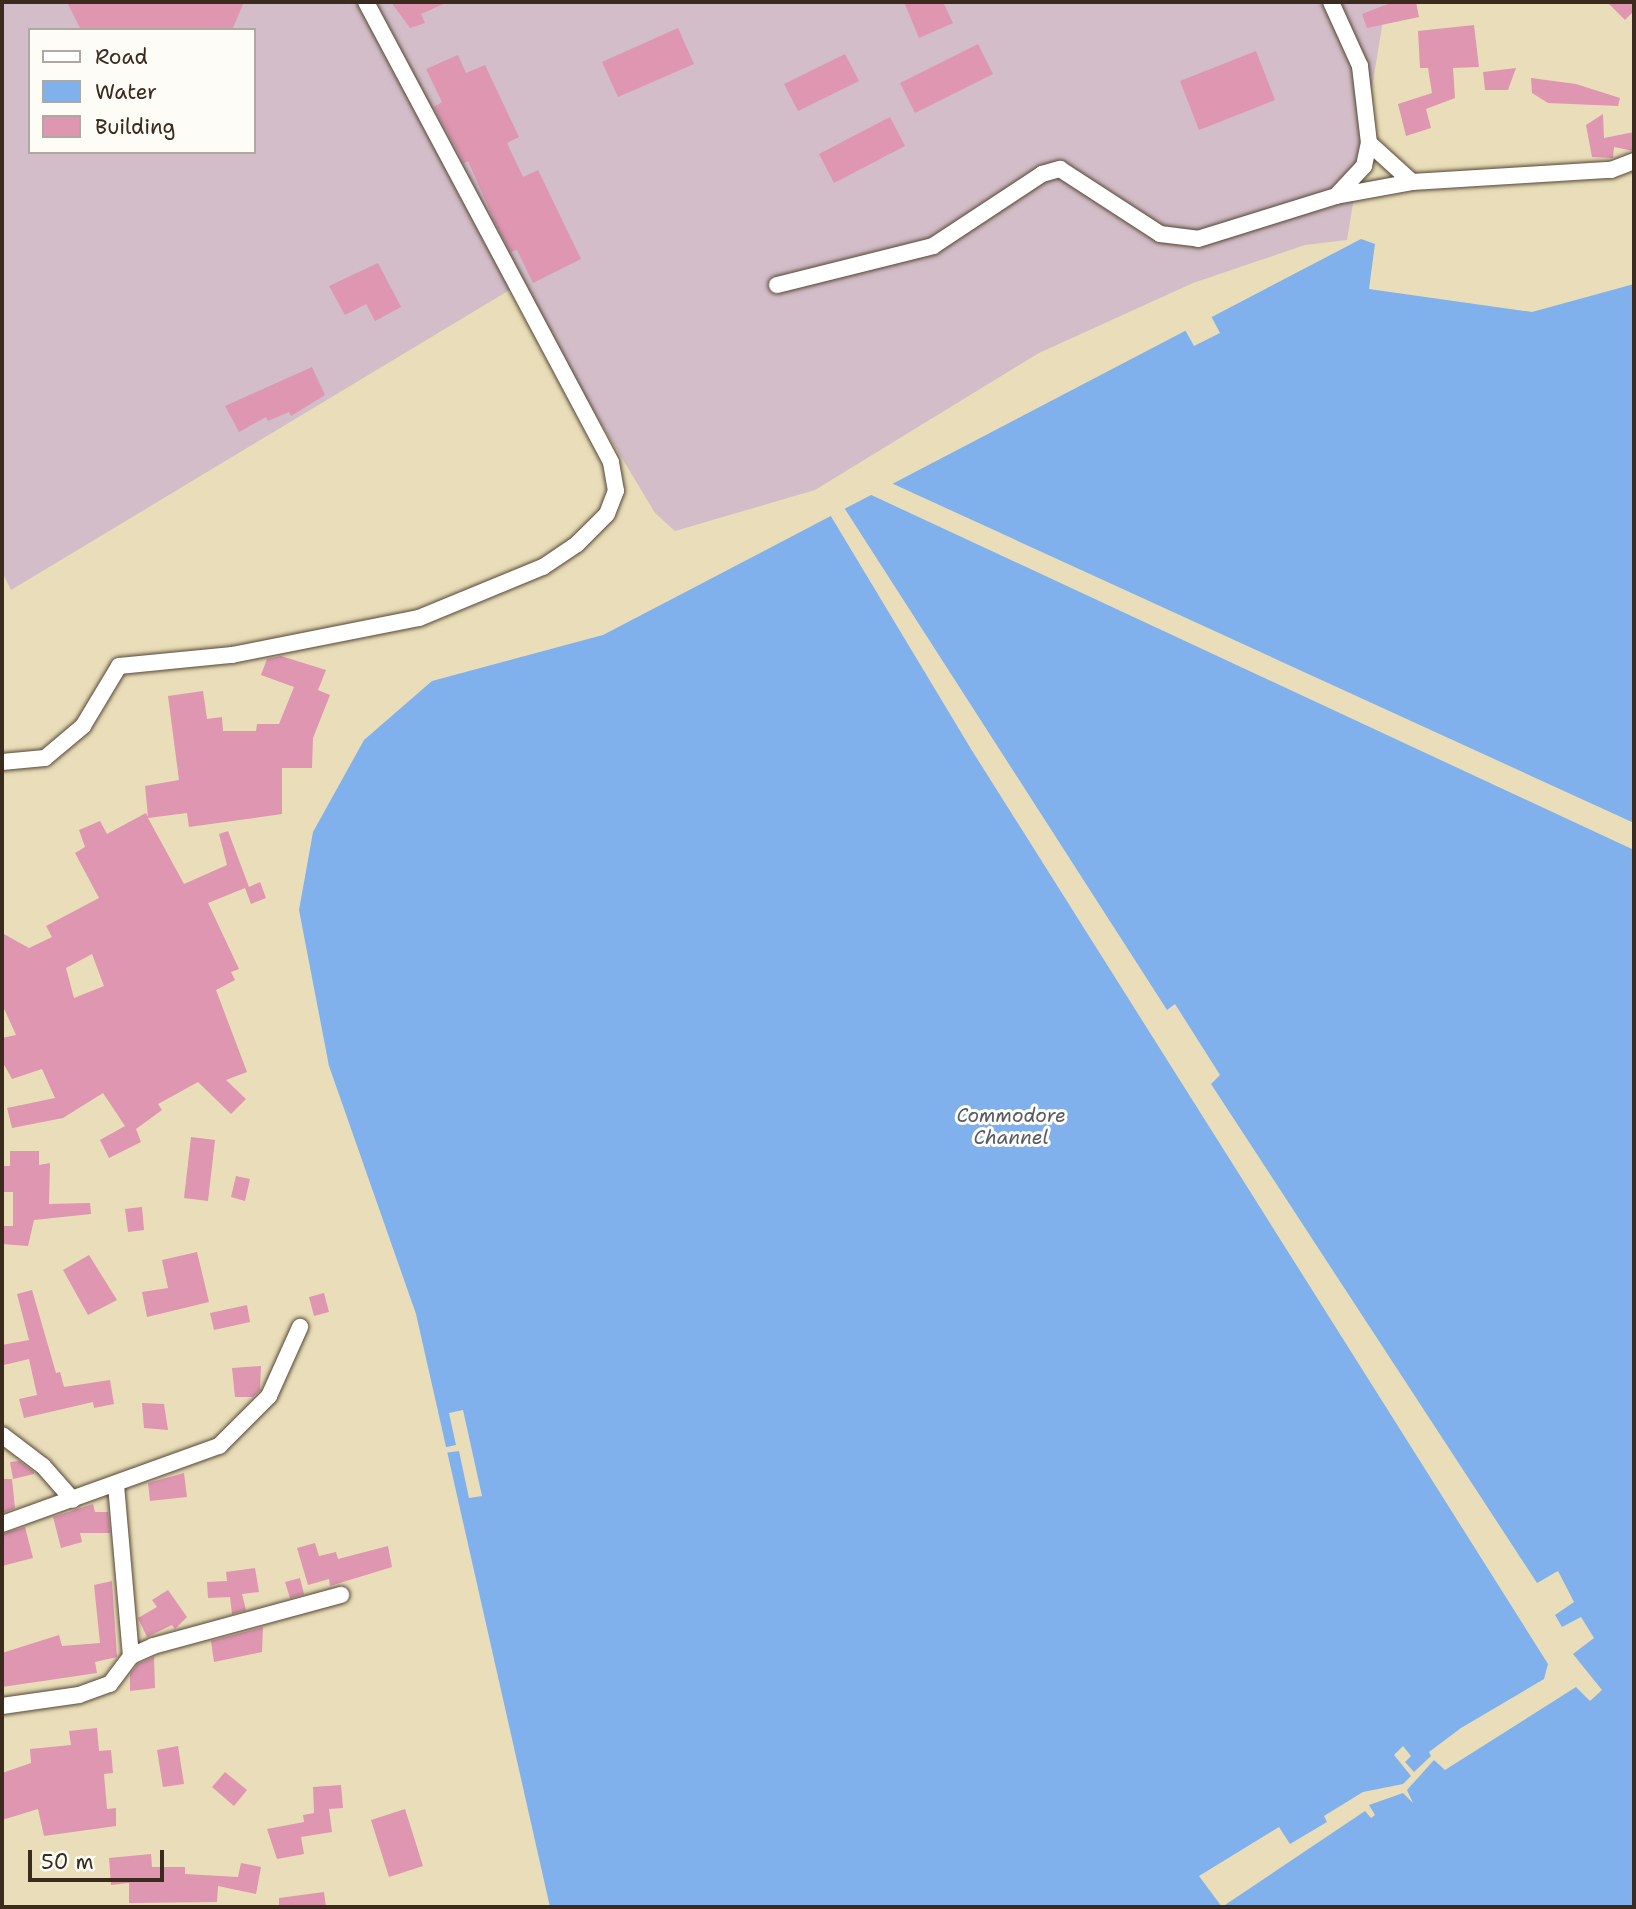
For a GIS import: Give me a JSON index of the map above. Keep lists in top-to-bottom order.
{
  "water": ["Commodore Channel"],
  "legend": ["Road", "Water", "Building"],
  "scale_bar": "50 m"
}
